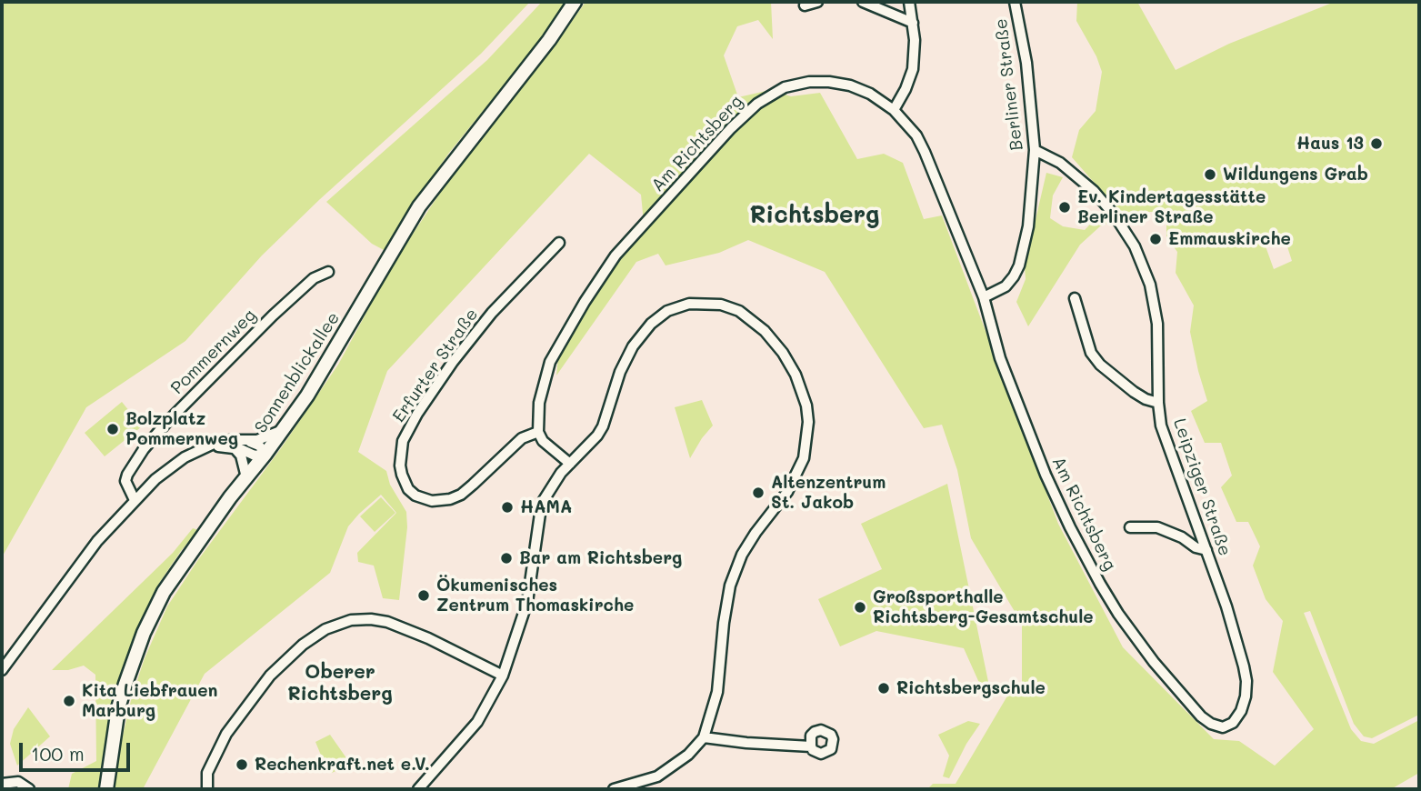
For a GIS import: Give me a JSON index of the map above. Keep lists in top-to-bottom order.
{
  "streets": {
    "main road": ["Sonnenblickallee"],
    "street": [
      "Berliner Straße",
      "Am Richtsberg",
      "Pommernweg",
      "Erfurter Straße",
      "Leipziger Straße"
    ]
  },
  "crossings": [
    ["Berliner Straße", "Am Richtsberg"],
    ["Berliner Straße", "Leipziger Straße"],
    ["Am Richtsberg", "Erfurter Straße"],
    ["Am Richtsberg", "Leipziger Straße"]
  ],
  "districts": ["Richtsberg", "Oberer Richtsberg"],
  "places": [
    "Haus 13",
    "Wildungens Grab",
    "Ev. Kindertagesstätte Berliner Straße",
    "Emmauskirche",
    "Bolzplatz Pommernweg",
    "Altenzentrum St. Jakob",
    "HAMA",
    "Bar am Richtsberg",
    "Ökumenisches Zentrum Thomaskirche",
    "Großsporthalle Richtsberg-Gesamtschule",
    "Richtsbergschule",
    "Kita Liebfrauen Marburg",
    "Rechenkraft.net e.V."
  ],
  "scale_bar": "100 m"
}
